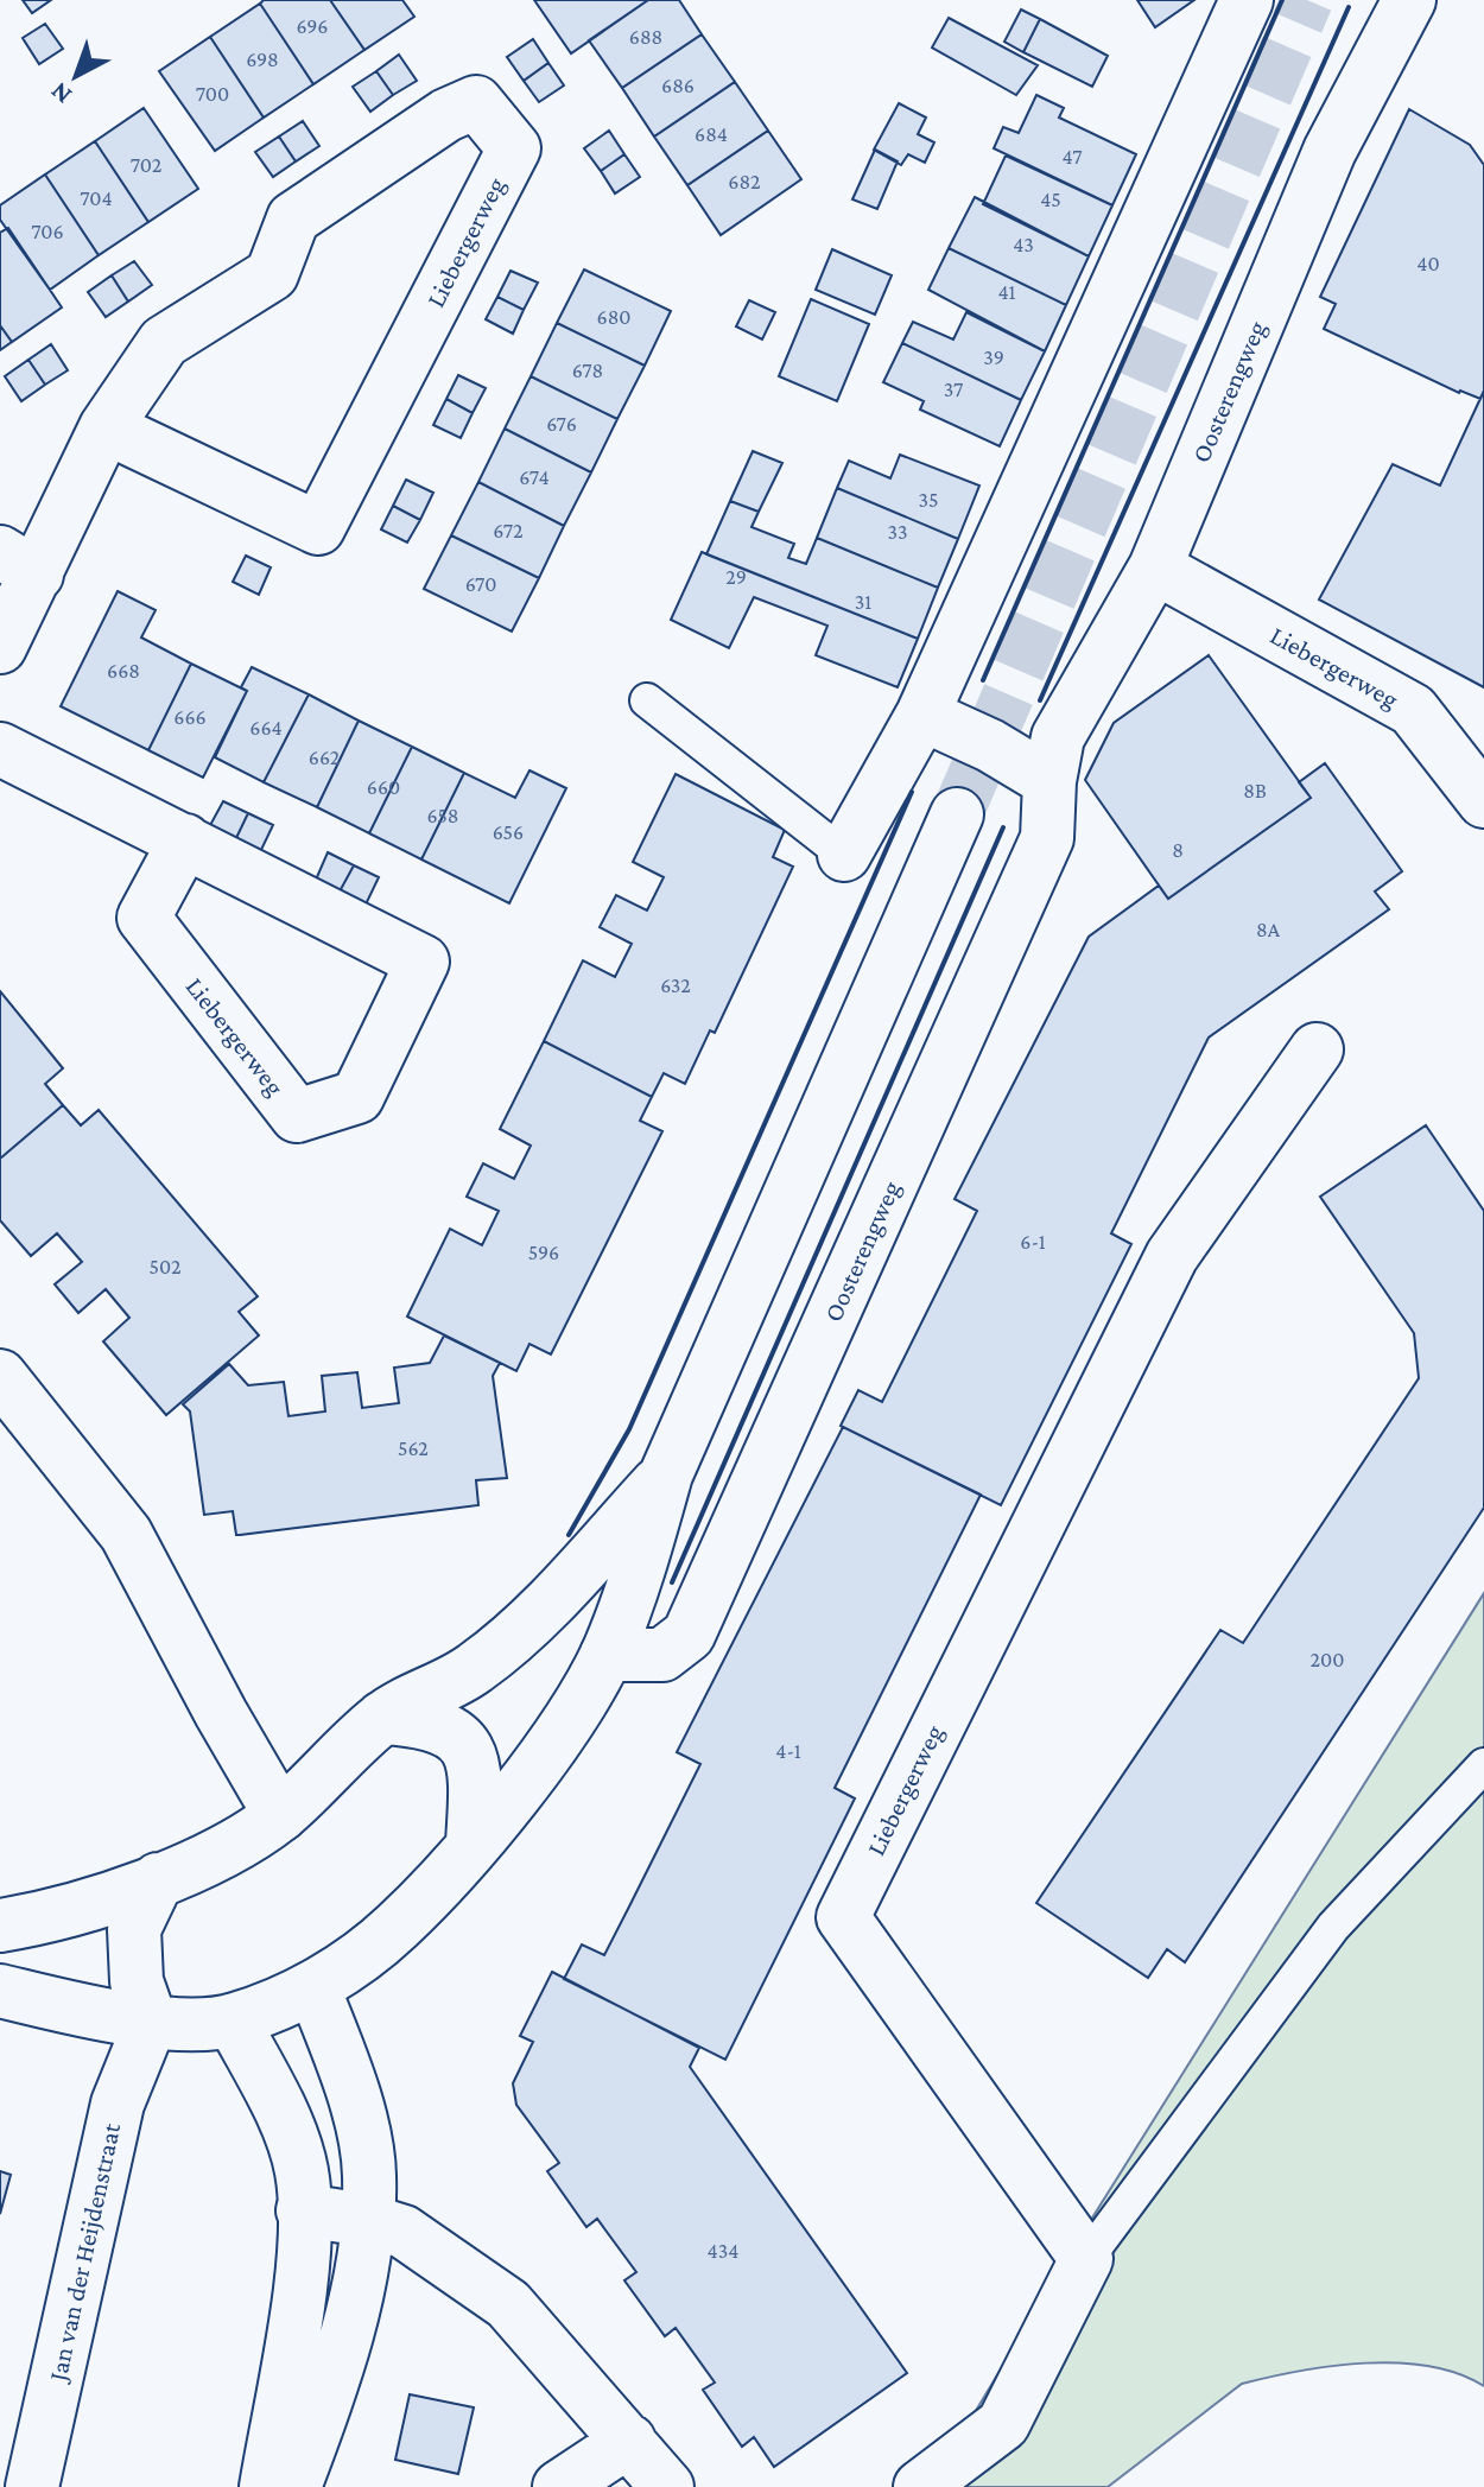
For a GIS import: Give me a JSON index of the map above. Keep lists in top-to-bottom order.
{
  "streets": {
    "street": ["Liebergerweg", "Oosterengweg", "Jan van der Heijdenstraat"]
  },
  "crossings": [
    ["Liebergerweg", "Oosterengweg"]
  ],
  "house_numbers": [
    "696",
    "688",
    "698",
    "686",
    "700",
    "684",
    "47",
    "702",
    "682",
    "704",
    "45",
    "706",
    "43",
    "40",
    "41",
    "680",
    "39",
    "678",
    "37",
    "676",
    "674",
    "35",
    "672",
    "33",
    "29",
    "670",
    "31",
    "668",
    "666",
    "664",
    "662",
    "660",
    "8B",
    "658",
    "656",
    "8",
    "8A",
    "632",
    "6-1",
    "596",
    "502",
    "562",
    "200",
    "4-1",
    "434"
  ],
  "north": "bottom left"
}
